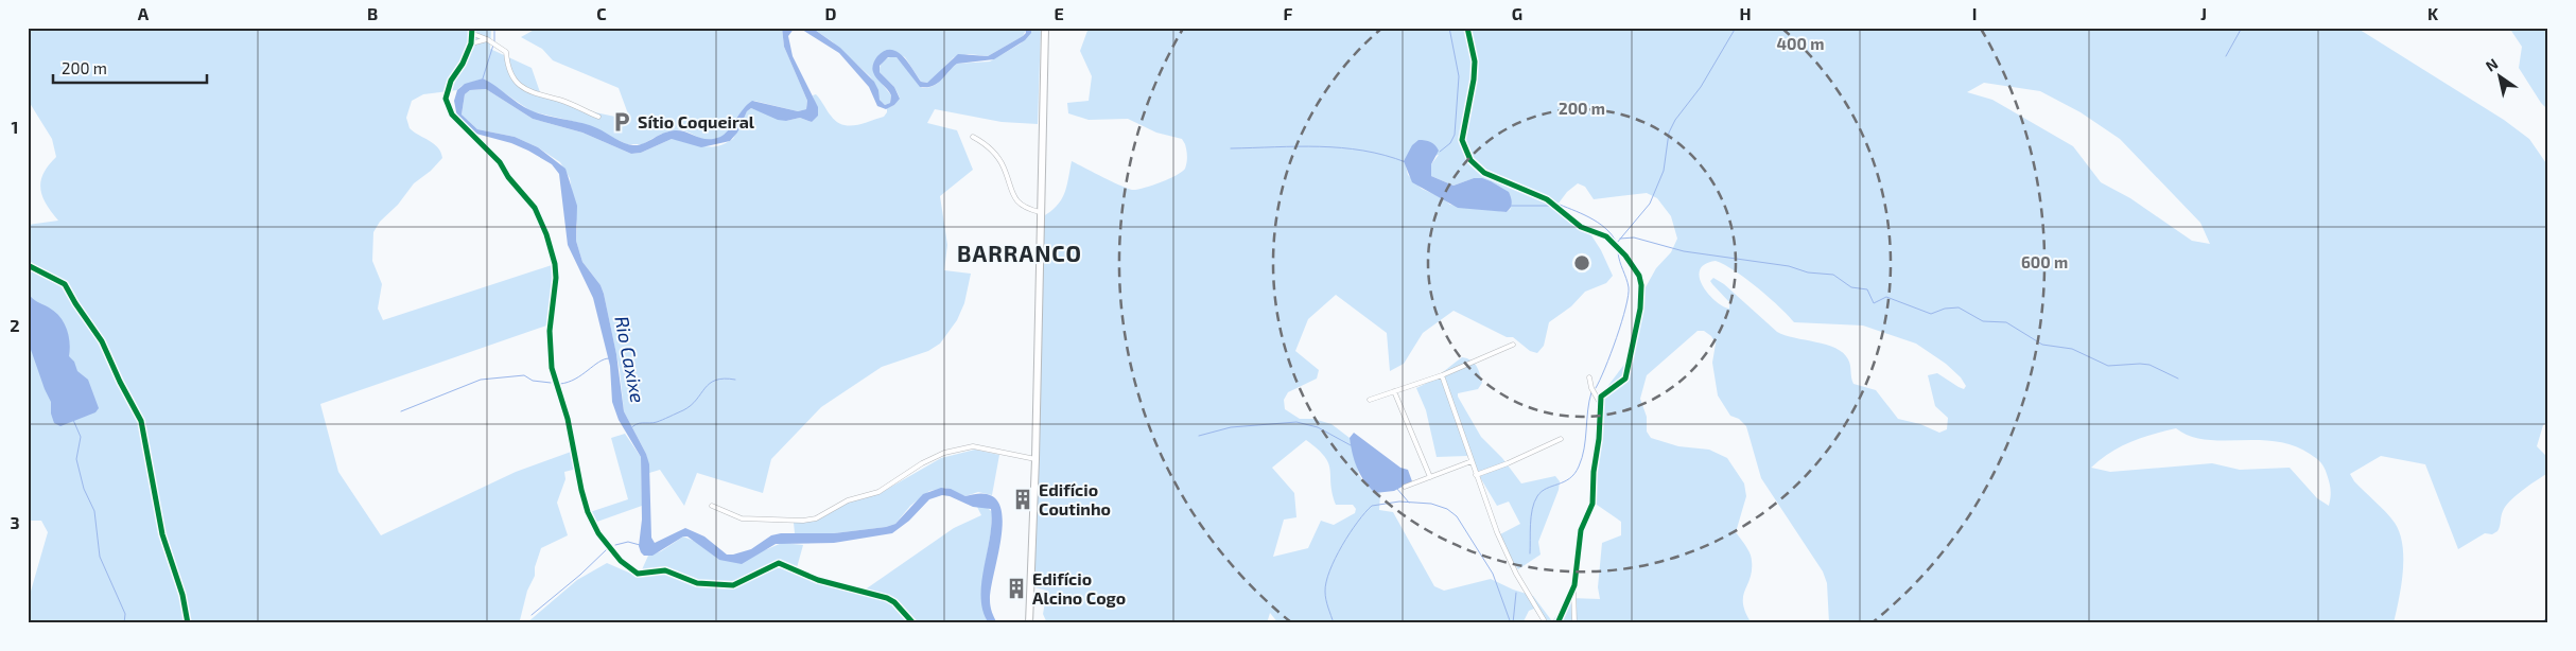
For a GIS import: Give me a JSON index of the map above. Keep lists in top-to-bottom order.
{
  "districts": ["BARRANCO"],
  "water": ["Rio Caxixe"],
  "places": {
    "parking": ["Sítio Coqueiral"],
    "building": ["Edifício Coutinho", "Edifício Alcino Cogo"]
  },
  "scale_bar": "200 m",
  "north": "top left",
  "grid": {
    "columns": [
      "A",
      "B",
      "C",
      "D",
      "E",
      "F",
      "G",
      "H",
      "I",
      "J",
      "K"
    ],
    "rows": ["1", "2", "3"]
  },
  "rings": ["400 m", "200 m", "600 m"]
}
